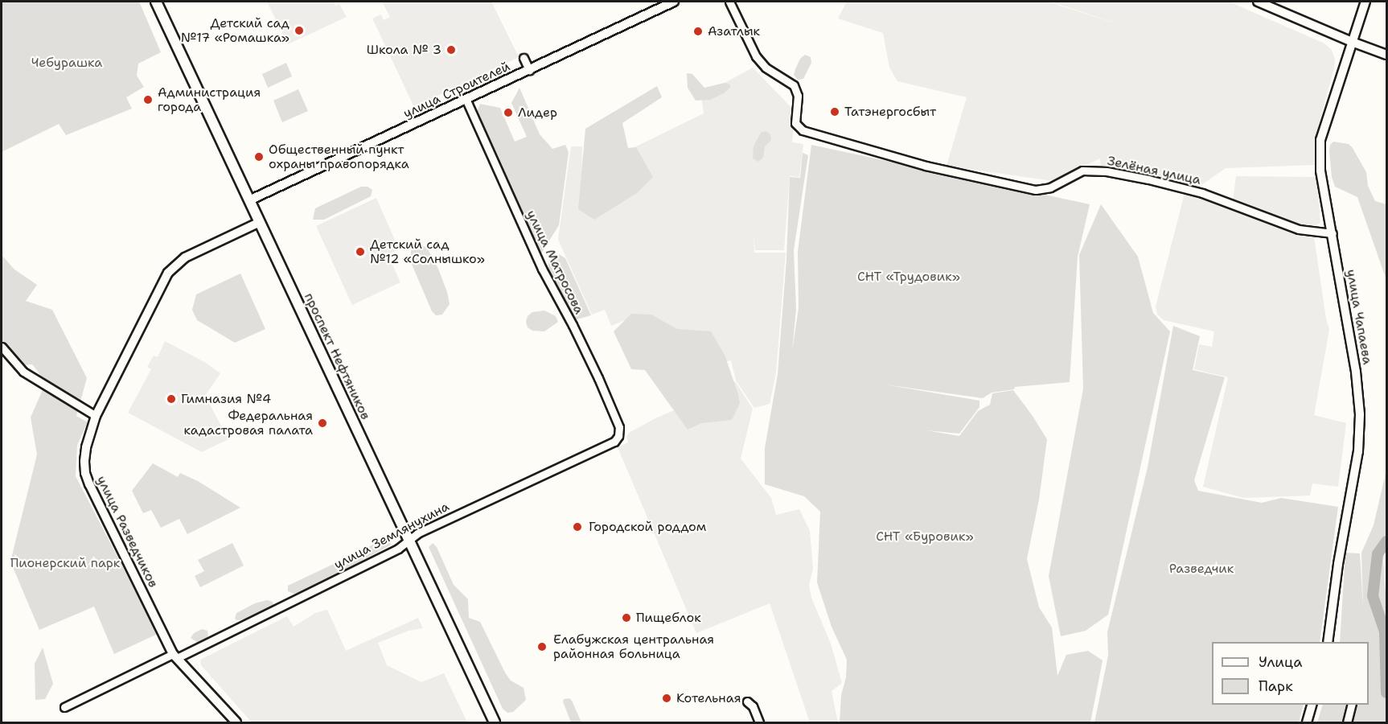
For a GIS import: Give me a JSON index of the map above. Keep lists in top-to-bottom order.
{
  "streets": {
    "main road": ["проспект Нефтяников"],
    "street": [
      "улица Строителей",
      "Зелёная улица",
      "улица Матросова",
      "улица Чапаева",
      "улица Разведчиков",
      "улица Землянухина"
    ]
  },
  "crossings": [
    ["улица Строителей", "улица Матросова"],
    ["улица Строителей", "проспект Нефтяников"],
    ["Зелёная улица", "улица Чапаева"],
    ["улица Матросова", "улица Землянухина"],
    ["проспект Нефтяников", "улица Разведчиков"],
    ["проспект Нефтяников", "улица Землянухина"],
    ["улица Разведчиков", "улица Землянухина"]
  ],
  "parks": [
    "Чебурашка",
    "СНТ «Трудовик»",
    "СНТ «Буровик»",
    "Пионерский парк",
    "Разведчик"
  ],
  "places": [
    "Детский сад №17 «Ромашка»",
    "Азатлык",
    "Школа № 3",
    "Администрация города",
    "Татэнергосбыт",
    "Лидер",
    "Общественный пункт охраны правопорядка",
    "Детский сад №12 «Солнышко»",
    "Гимназия №4",
    "Федеральная кадастровая палата",
    "Городской роддом",
    "Пищеблок",
    "Елабужская центральная районная больница",
    "Котельная"
  ],
  "legend": ["Улица", "Парк"]
}
